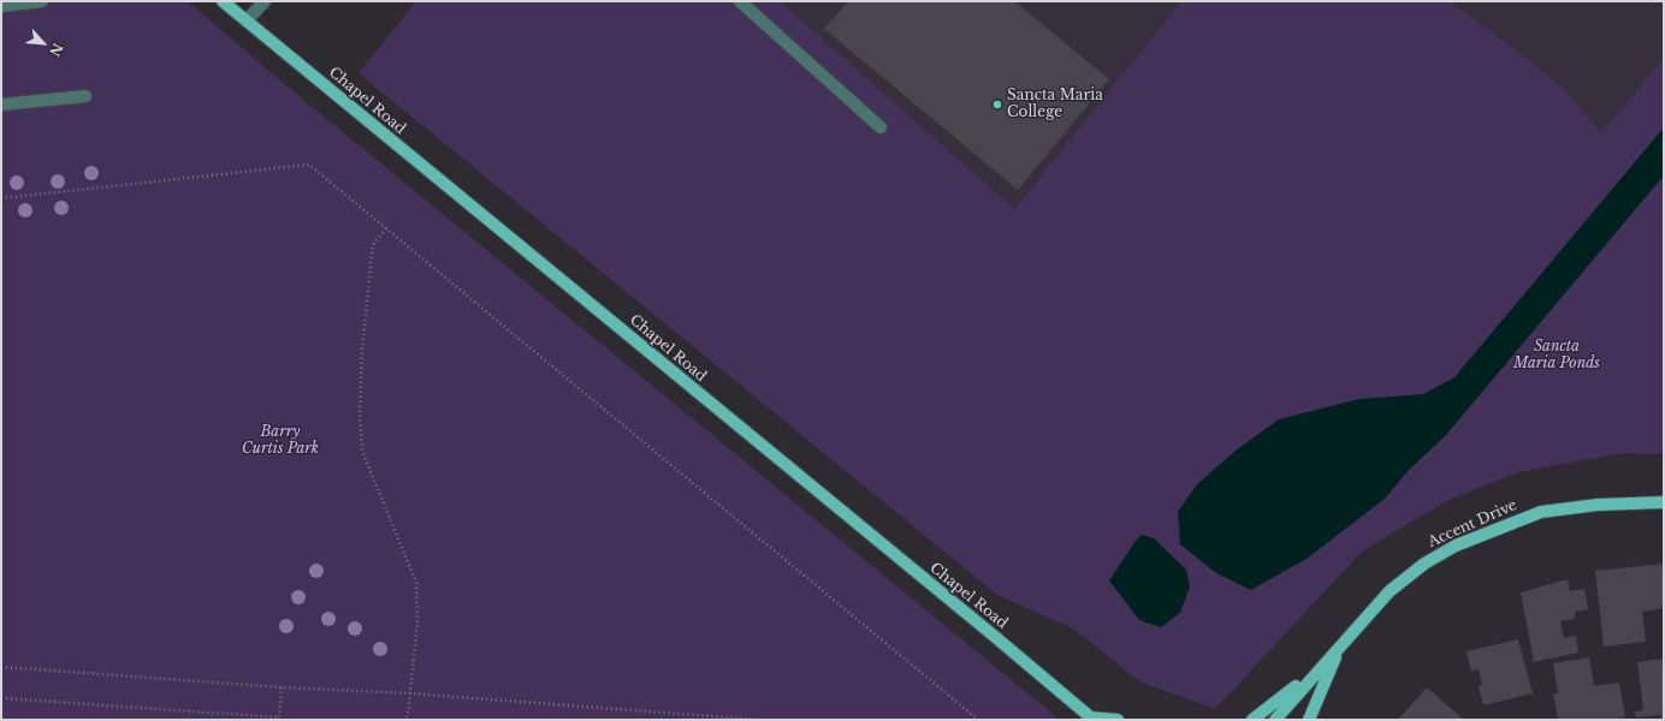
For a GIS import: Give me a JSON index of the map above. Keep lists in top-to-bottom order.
{
  "streets": {
    "main road": ["Chapel Road", "Accent Drive"]
  },
  "parks": ["Sancta Maria Ponds", "Barry Curtis Park"],
  "places": ["Sancta Maria College"],
  "north": "bottom right"
}
